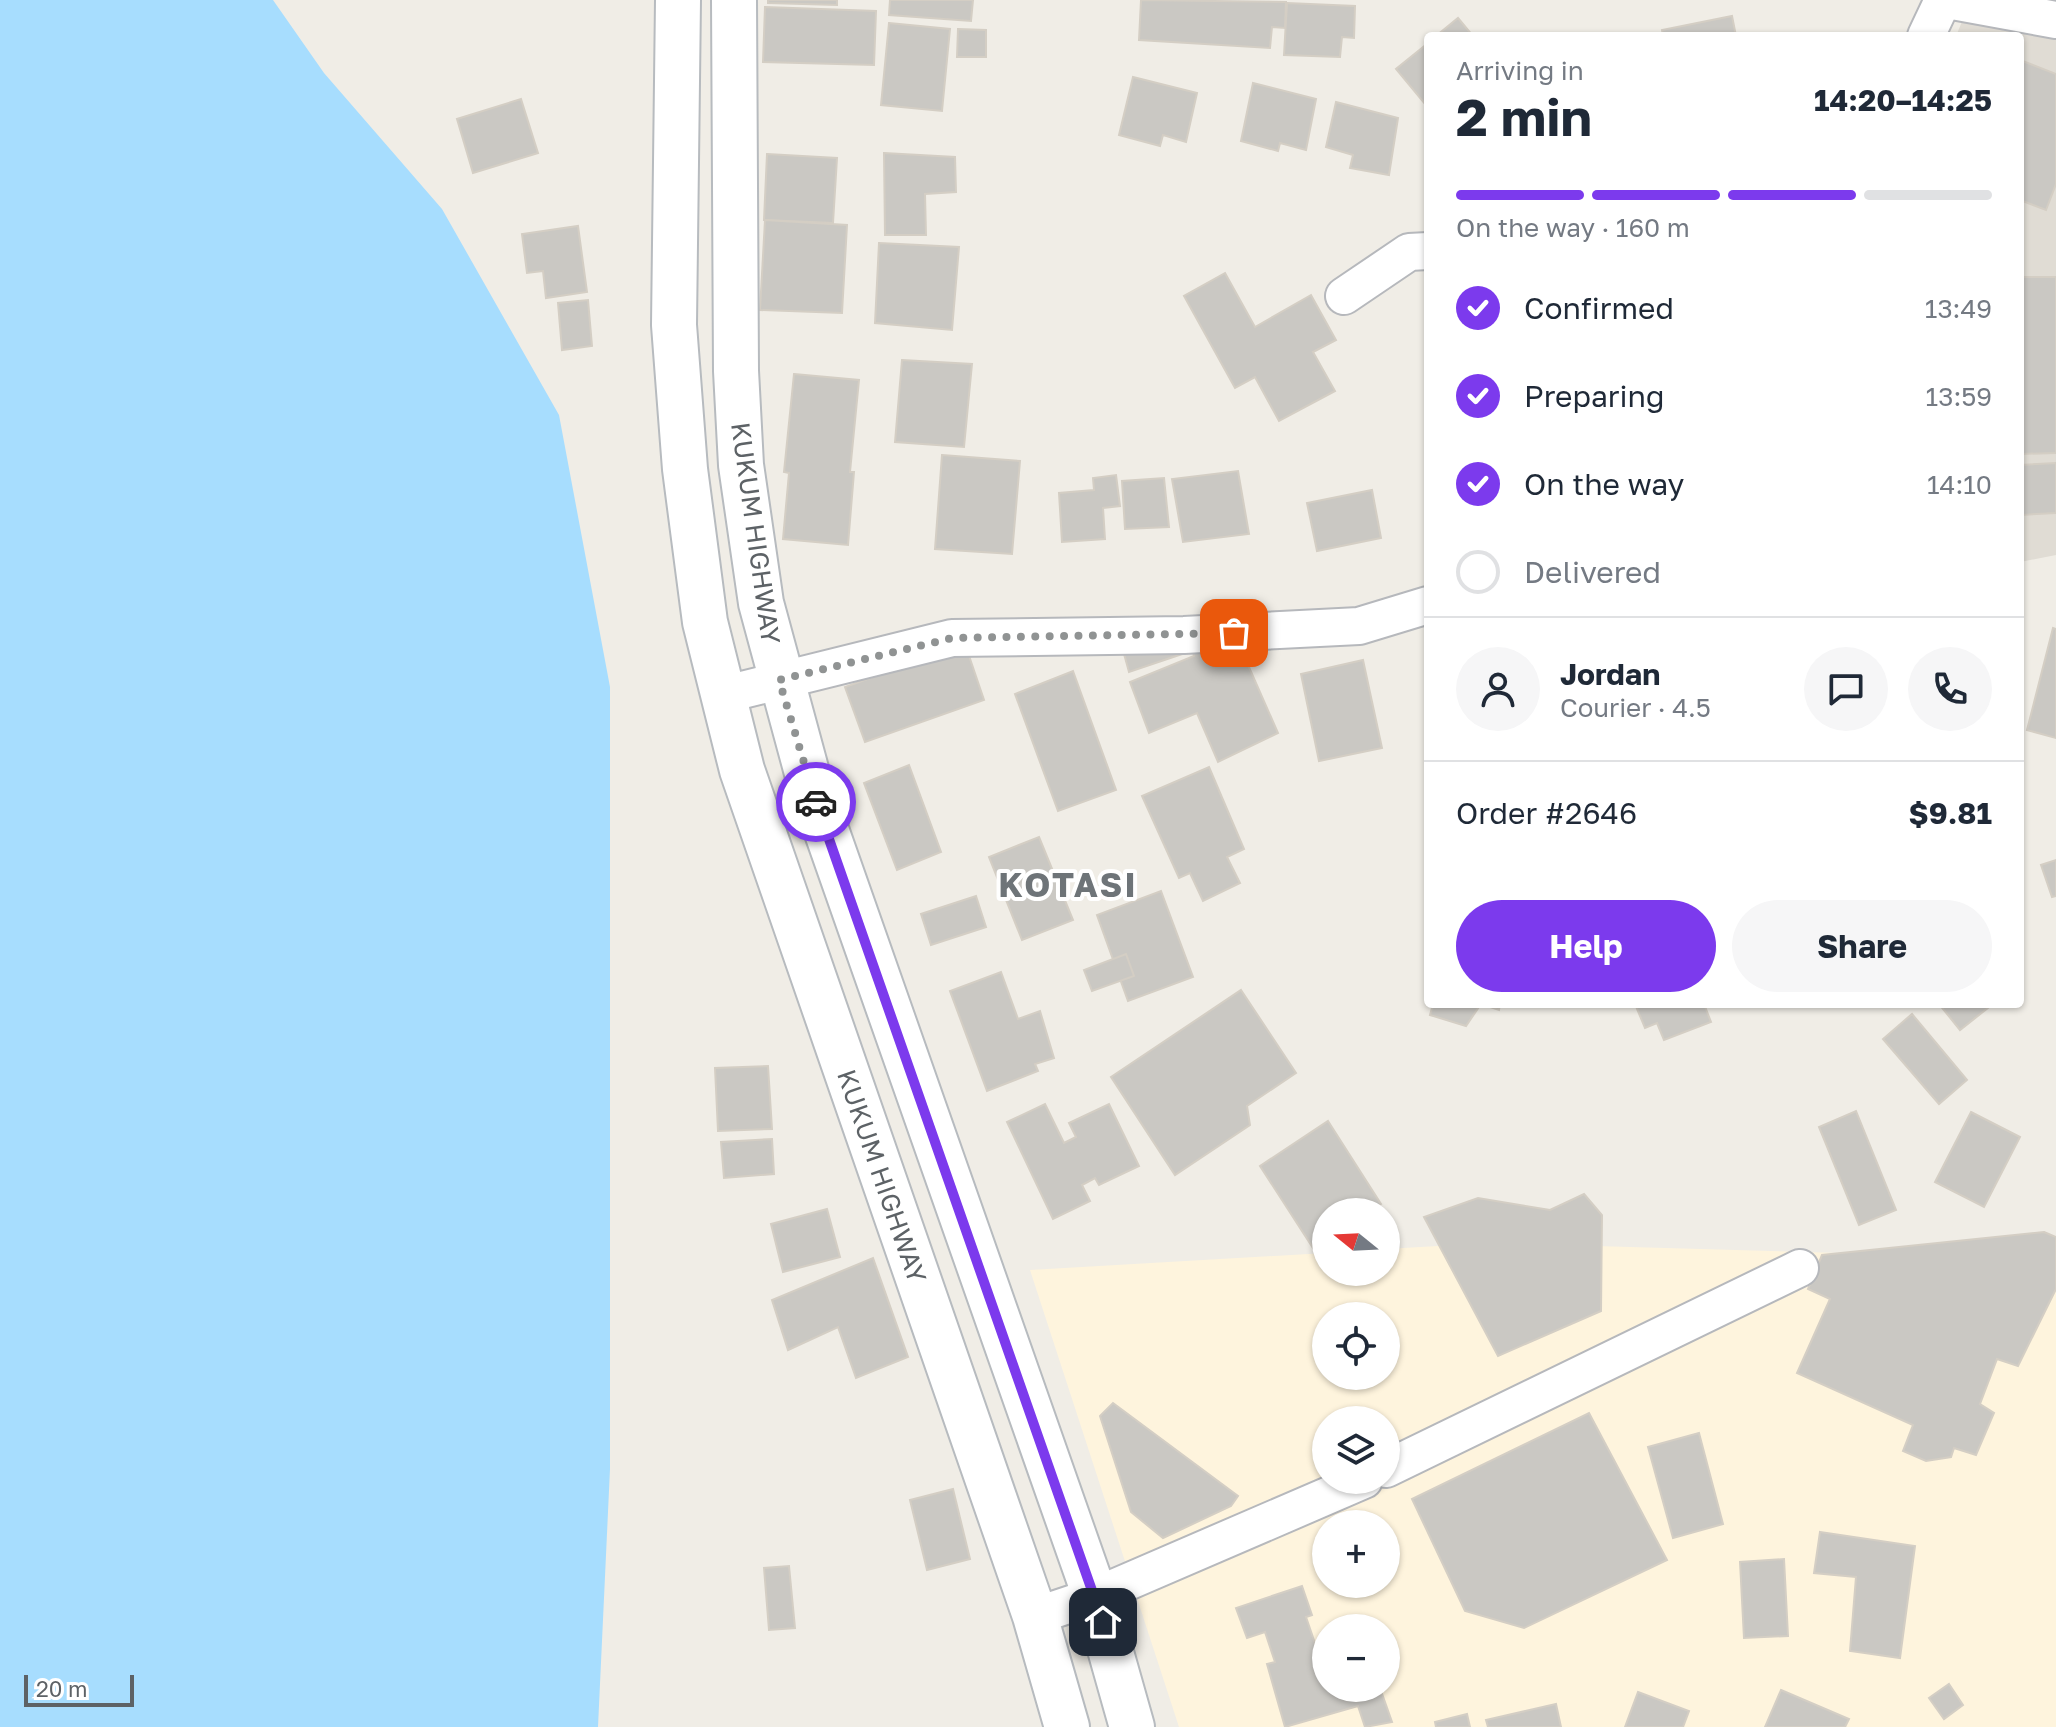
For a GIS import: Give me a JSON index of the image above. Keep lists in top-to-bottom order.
{
  "streets": {
    "main road": ["KUKUM HIGHWAY"]
  },
  "districts": ["KOTASI"],
  "scale_bar": "20 m",
  "north": "left",
  "page": {
    "heading": ["2 min", "Arriving in", "14:20–14:25"],
    "panel": [
      "Jordan",
      "Courier · 4.5",
      "Order #2646",
      "$9.81"
    ],
    "bar": "On the way · 160 m",
    "list": [
      ["Confirmed", "13:49"],
      ["Preparing", "13:59"],
      ["On the way", "14:10"],
      "Delivered"
    ],
    "buttons": ["Help", "Share"],
    "map_buttons": ["+", "−"],
    "scale": "20 m"
  }
}
